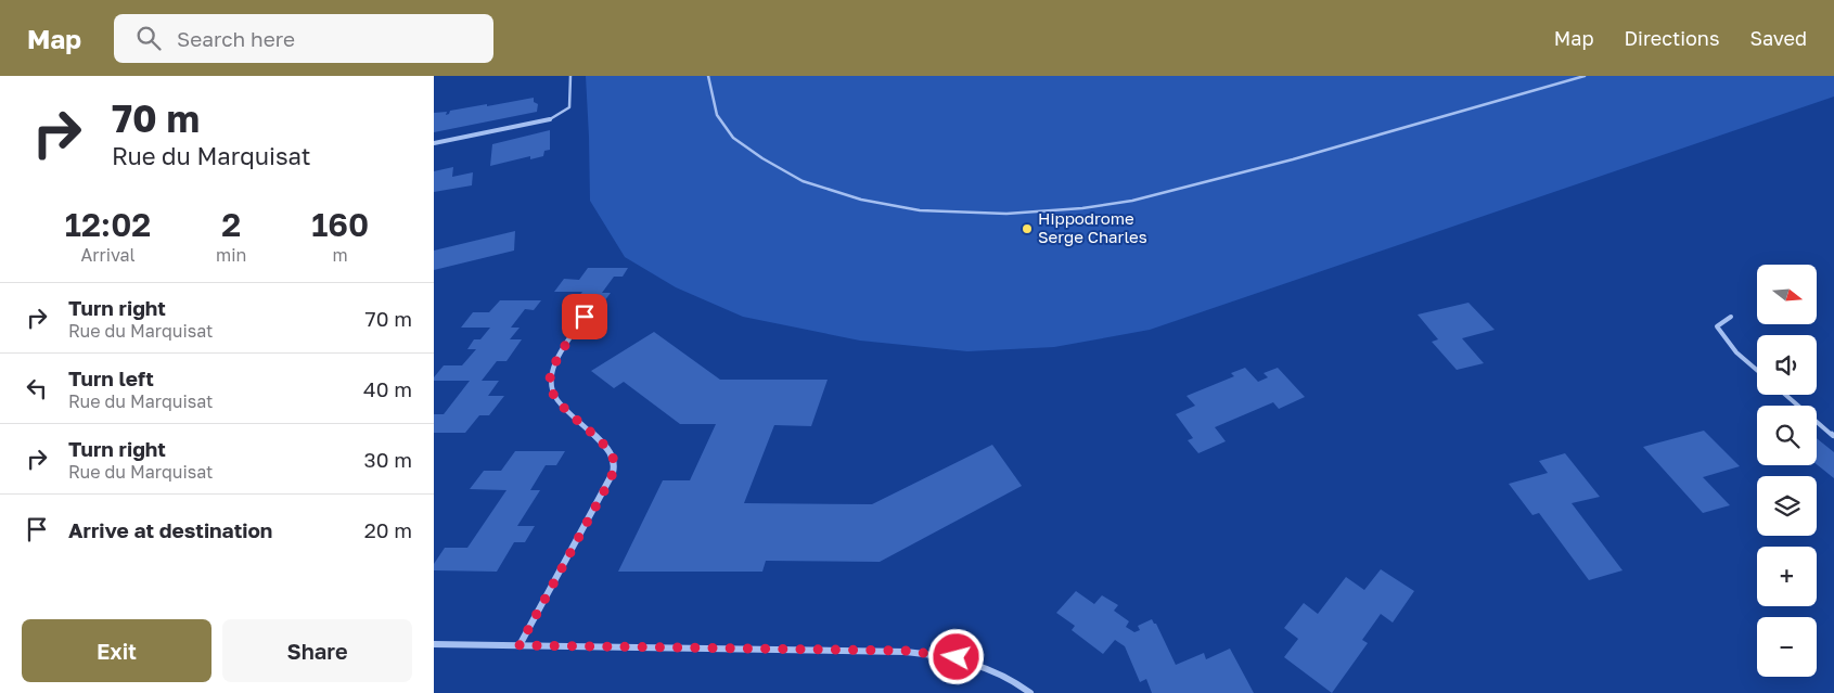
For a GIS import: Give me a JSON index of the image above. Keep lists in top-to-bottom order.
{
  "places": ["Hippodrome Serge Charles"],
  "north": "right",
  "page": {
    "header": "Map",
    "search": "Search here",
    "nav": ["Map", "Directions", "Saved"],
    "turn": ["70 m", "Rue du Marquisat"],
    "eta": [
      "12:02",
      "Arrival",
      "2",
      "min",
      "160",
      "m"
    ],
    "map_buttons": ["+", "−"],
    "list": [
      {
        "name": "Turn right",
        "note": "Rue du Marquisat",
        "value": "70 m"
      },
      {
        "name": "Turn left",
        "note": "Rue du Marquisat",
        "value": "40 m"
      },
      {
        "name": "Turn right",
        "note": "Rue du Marquisat",
        "value": "30 m"
      },
      {
        "name": "Arrive at destination",
        "value": "20 m"
      }
    ],
    "buttons": ["Exit", "Share"]
  }
}
